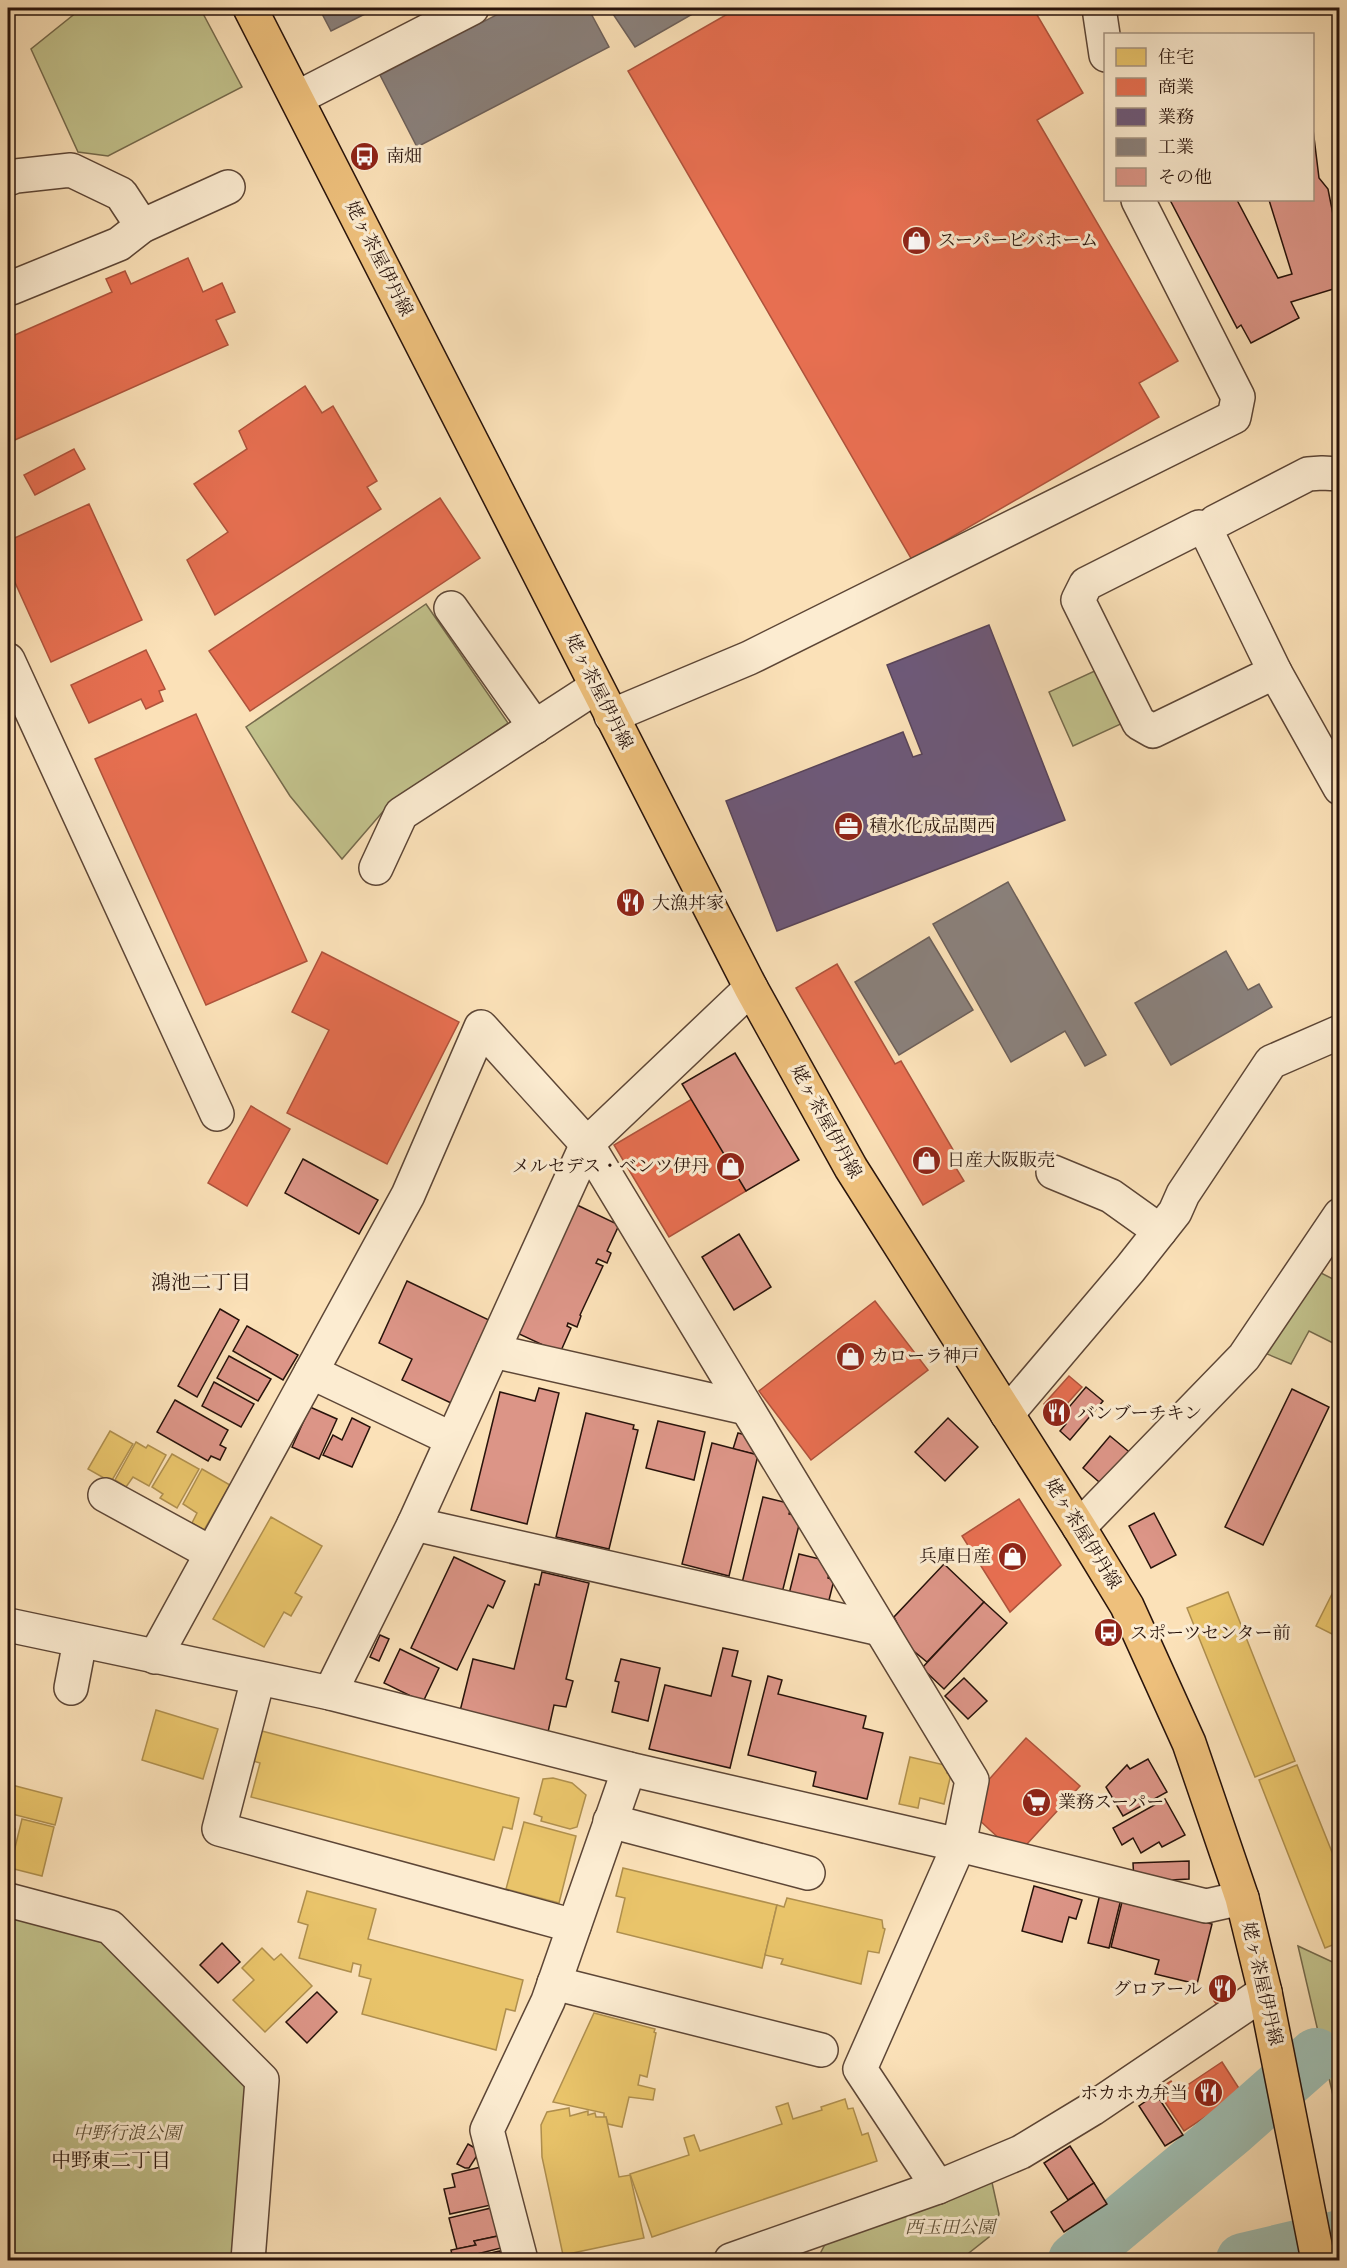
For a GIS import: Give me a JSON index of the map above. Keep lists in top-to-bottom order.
{
  "streets": {
    "main road": ["姥ヶ茶屋伊丹線"]
  },
  "districts": ["鴻池二丁目", "中野東二丁目"],
  "parks": ["中野行浪公園", "西玉田公園"],
  "places": {
    "bus stop": ["南畑", "スポーツセンター前"],
    "shop": [
      "スーパービバホーム",
      "日産大阪販売",
      "メルセデス・ベンツ伊丹",
      "カローラ神戸",
      "兵庫日産"
    ],
    "office": ["積水化成品関西"],
    "restaurant": [
      "大漁丼家",
      "バンブーチキン",
      "グロアール",
      "ホカホカ弁当"
    ],
    "supermarket": ["業務スーパー"]
  },
  "legend": [
    "住宅",
    "商業",
    "業務",
    "工業",
    "その他"
  ]
}
